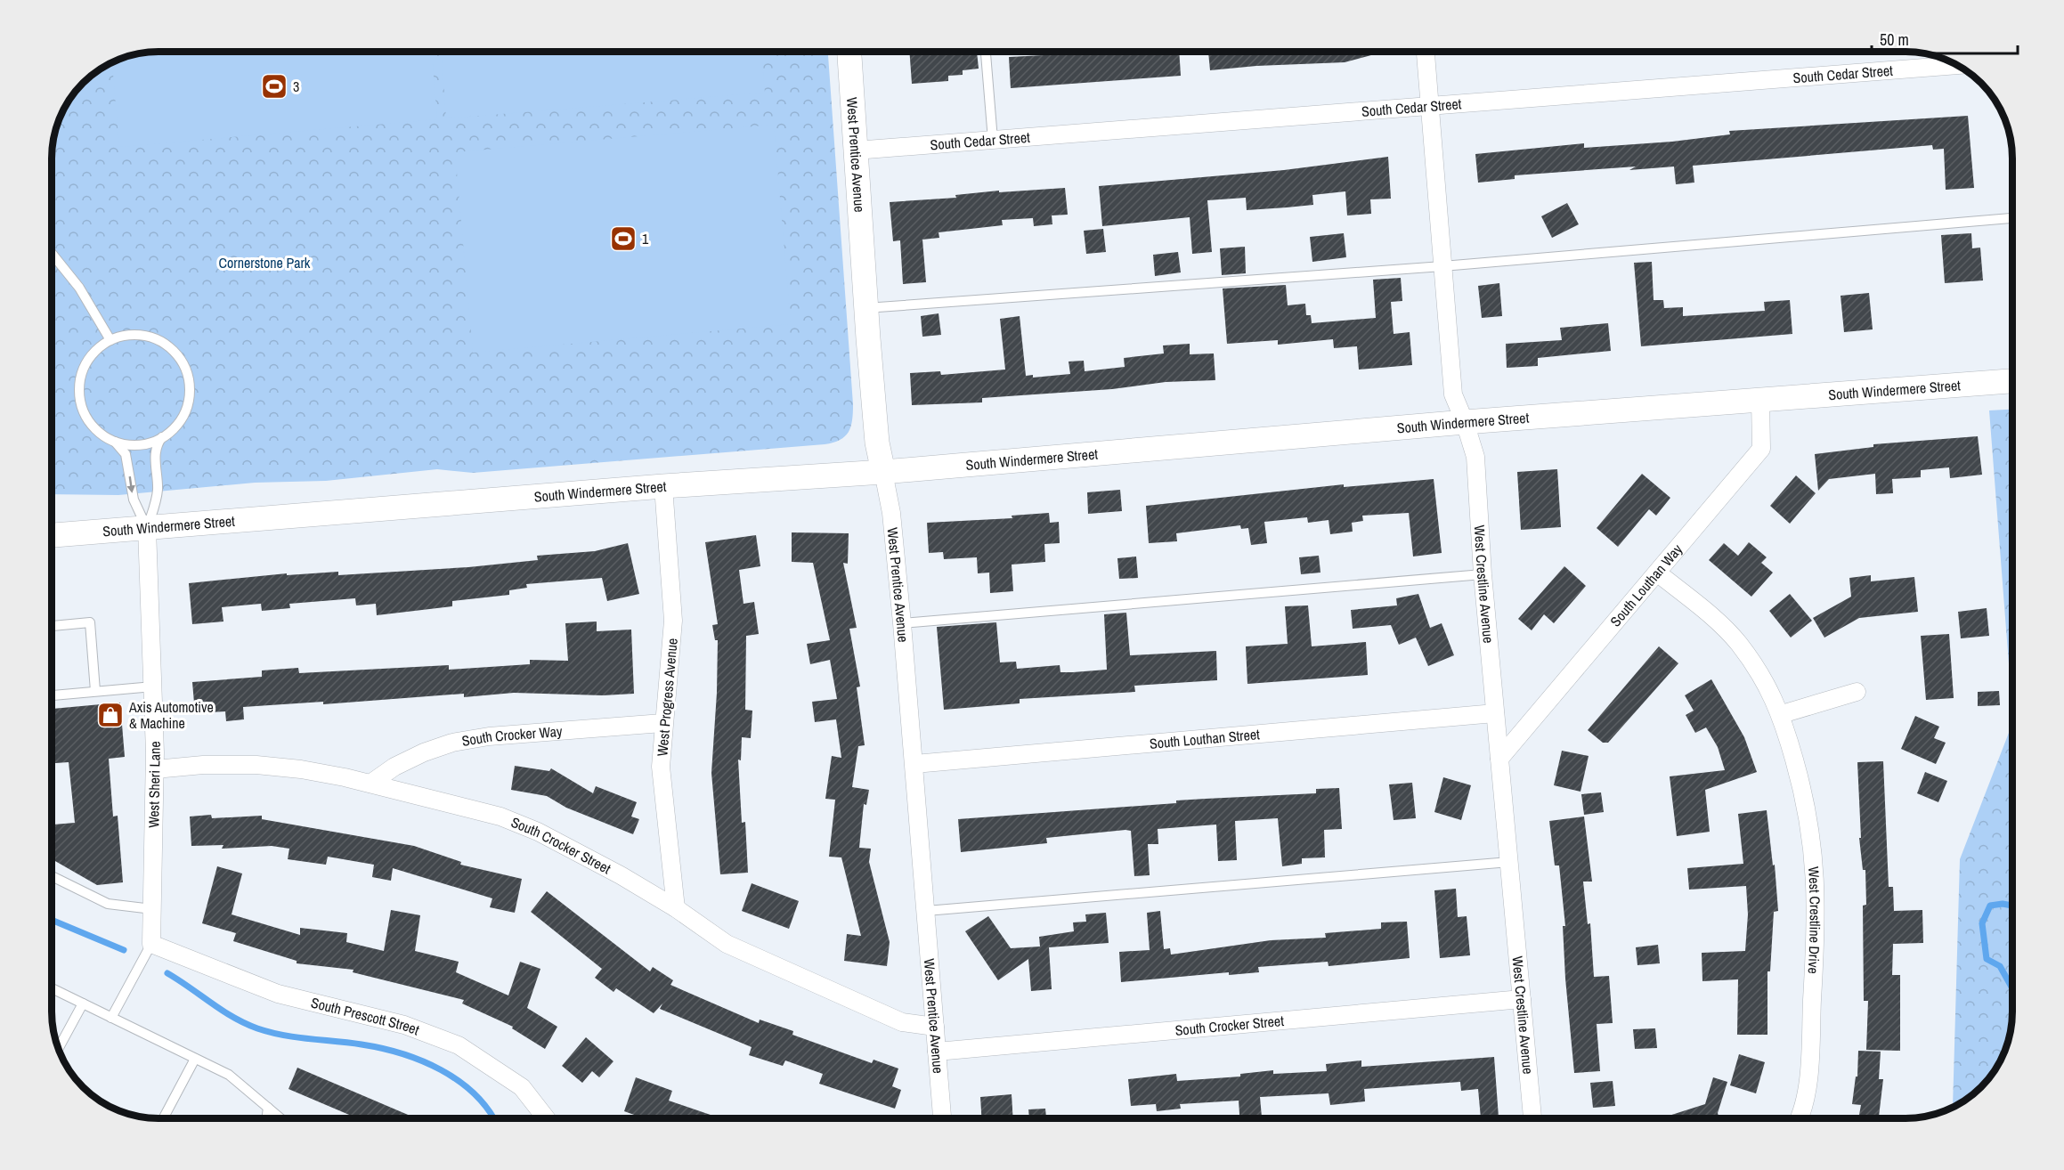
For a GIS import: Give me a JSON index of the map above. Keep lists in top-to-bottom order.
{
  "streets": {
    "street": [
      "South Cedar Street",
      "West Prentice Avenue",
      "South Windermere Street",
      "West Crestline Avenue",
      "South Louthan Way",
      "West Progress Avenue",
      "South Crocker Way",
      "South Louthan Street",
      "West Sheri Lane",
      "South Crocker Street",
      "West Crestline Drive",
      "South Prescott Street"
    ]
  },
  "crossings": [
    ["South Cedar Street", "West Prentice Avenue"],
    ["South Cedar Street", "West Crestline Avenue"],
    ["West Prentice Avenue", "South Windermere Street"],
    ["West Prentice Avenue", "South Louthan Street"],
    ["West Prentice Avenue", "South Crocker Street"],
    ["South Windermere Street", "West Crestline Avenue"],
    ["South Windermere Street", "South Louthan Way"],
    ["South Windermere Street", "West Progress Avenue"],
    ["South Windermere Street", "West Sheri Lane"],
    ["West Crestline Avenue", "South Louthan Way"],
    ["West Crestline Avenue", "South Louthan Street"],
    ["West Crestline Avenue", "South Crocker Street"],
    ["South Louthan Way", "West Crestline Drive"],
    ["West Progress Avenue", "South Crocker Way"],
    ["West Progress Avenue", "South Crocker Street"],
    ["South Crocker Way", "South Crocker Street"],
    ["West Sheri Lane", "South Crocker Street"],
    ["West Sheri Lane", "South Prescott Street"]
  ],
  "parks": ["Cornerstone Park"],
  "places": {
    "sports": ["3", "1"],
    "shop": ["Axis Automotive & Machine"]
  },
  "scale_bar": "50 m"
}
